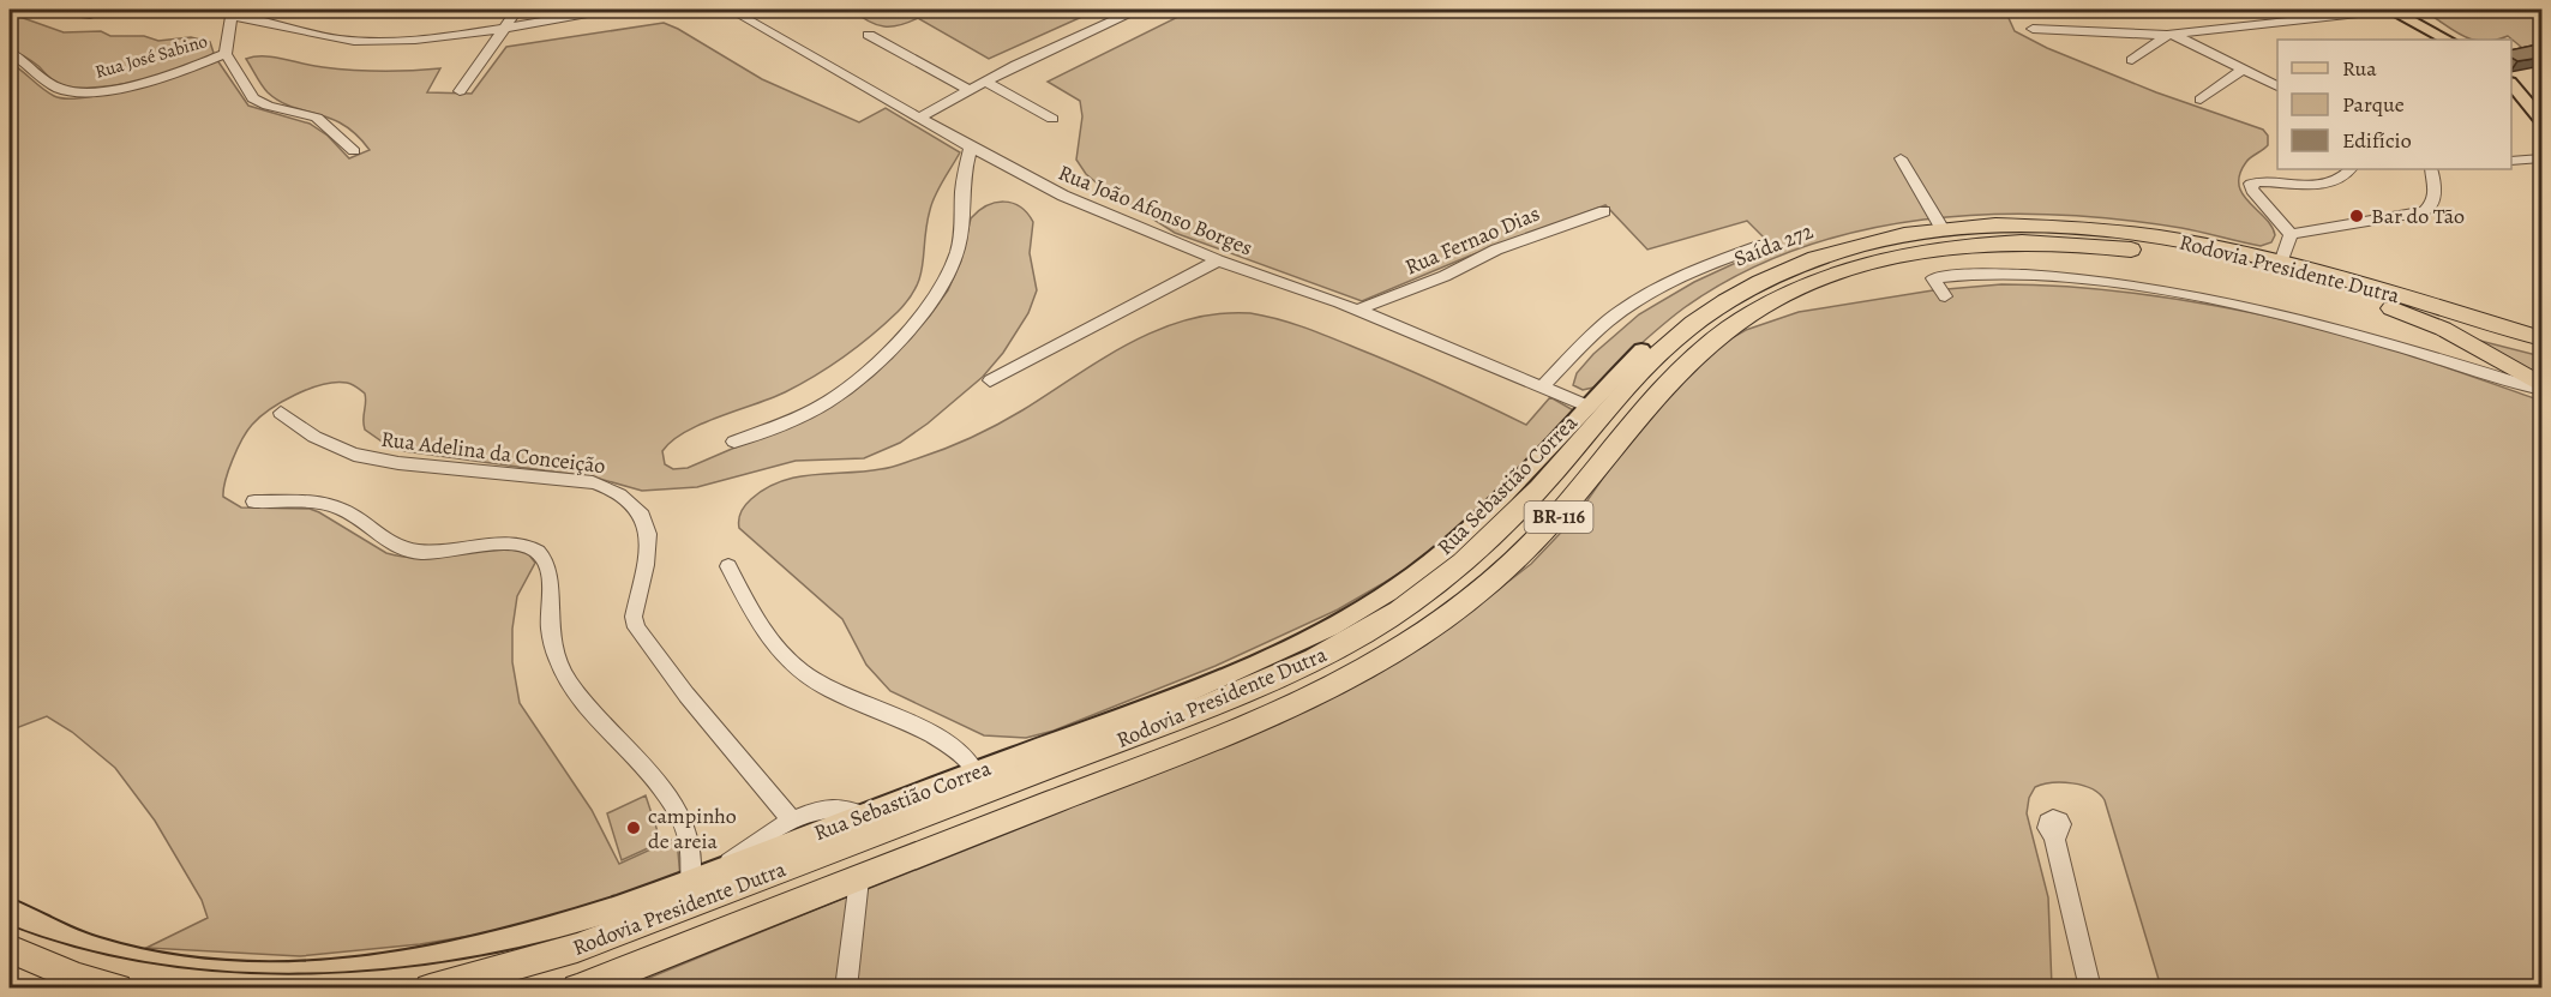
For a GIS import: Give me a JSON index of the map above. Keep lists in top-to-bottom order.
{
  "streets": {
    "highway": ["Saída 272", "Rodovia Presidente Dutra", "BR-116"],
    "main road": ["Rua Sebastião Correa"],
    "street": [
      "Rua José Sabino",
      "Rua João Afonso Borges",
      "Rua Fernao Dias",
      "Rua Adelina da Conceição"
    ]
  },
  "crossings": [
    ["Rua João Afonso Borges", "Rua Fernao Dias"],
    ["Rua João Afonso Borges", "Rua Sebastião Correa"],
    ["Saída 272", "Rodovia Presidente Dutra"],
    ["Saída 272", "Rua Sebastião Correa"]
  ],
  "places": ["Bar do Tão", "campinho de areia"],
  "legend": ["Rua", "Parque", "Edifício"]
}
